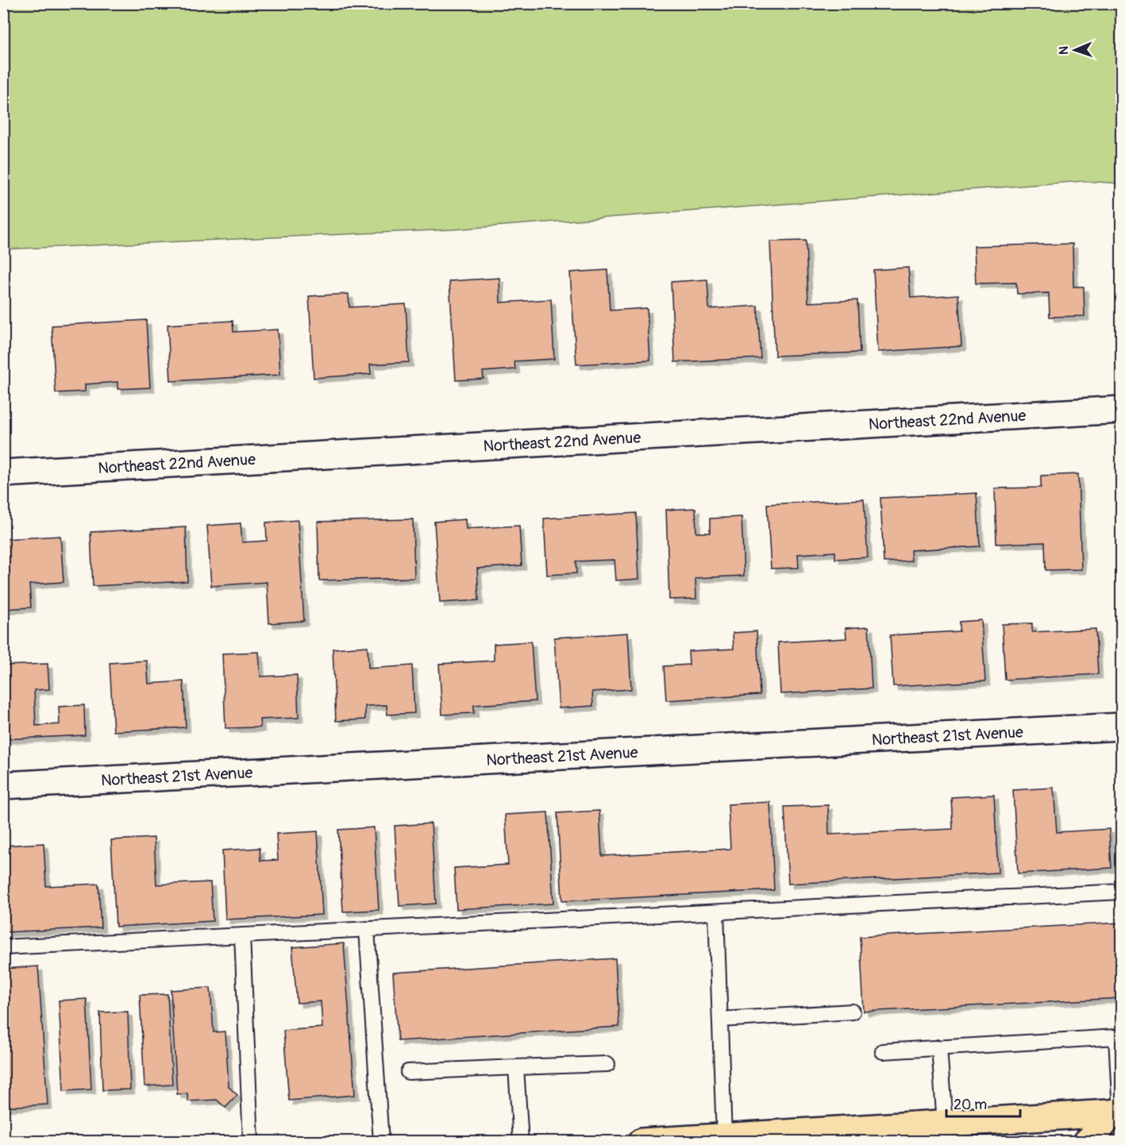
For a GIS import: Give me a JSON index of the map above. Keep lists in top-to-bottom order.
{
  "streets": {
    "street": ["Northeast 22nd Avenue", "Northeast 21st Avenue"]
  },
  "scale_bar": "20 m",
  "north": "left"
}
